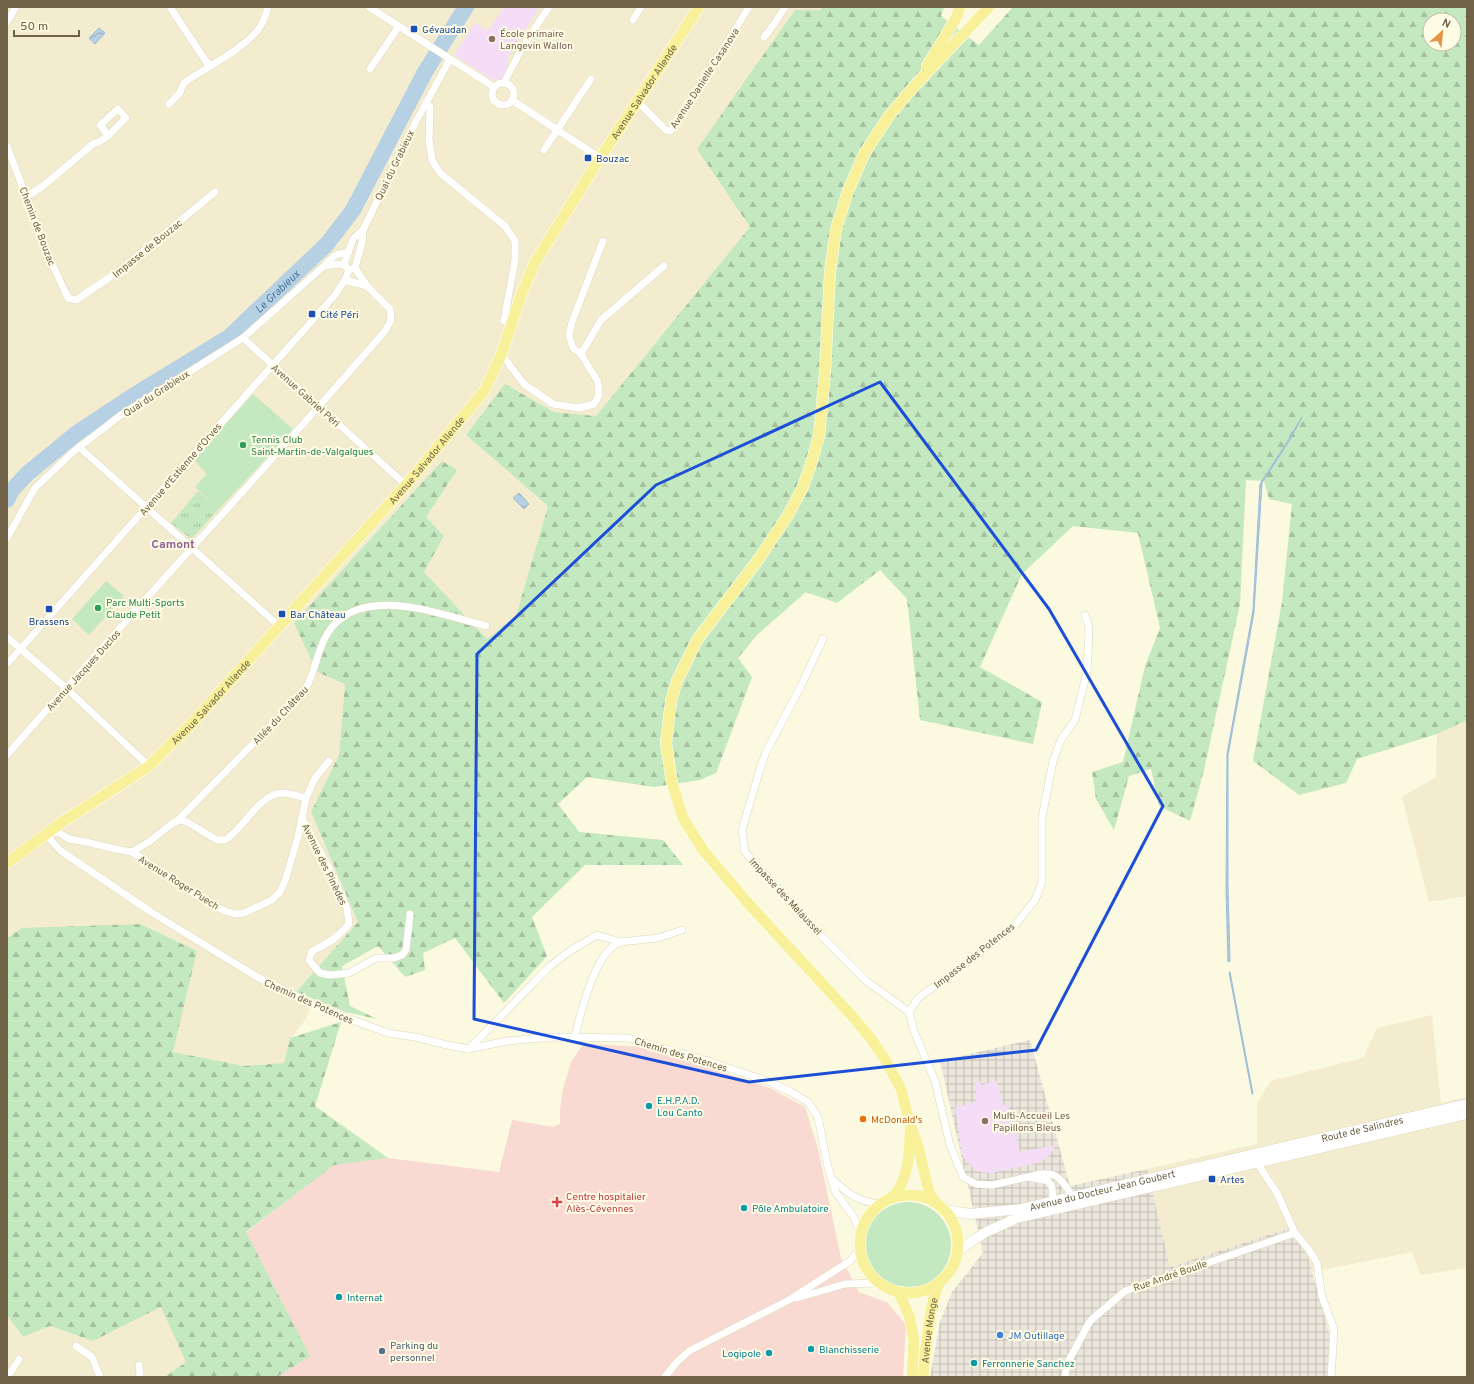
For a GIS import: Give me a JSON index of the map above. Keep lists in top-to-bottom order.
{
  "streets": {
    "main road": [
      "Avenue Salvador Allende",
      "Route de Salindres",
      "Avenue du Docteur Jean Goubert",
      "Avenue Monge"
    ],
    "street": [
      "Avenue Danielle Casanova",
      "Quai du Grabieux",
      "Chemin de Bouzac",
      "Impasse de Bouzac",
      "Avenue Gabriel Péri",
      "Avenue d'Estienne d'Orves",
      "Avenue Jacques Duclos",
      "Allée du Château",
      "Avenue des Pinèdes",
      "Avenue Roger Puech",
      "Impasse des Malaussel",
      "Impasse des Potences",
      "Chemin des Potences",
      "Rue André Boulle"
    ]
  },
  "crossings": [
    ["Avenue Danielle Casanova", "Avenue Salvador Allende"],
    ["Avenue Salvador Allende", "Avenue Gabriel Péri"],
    ["Avenue Salvador Allende", "Avenue Roger Puech"],
    ["Avenue Salvador Allende", "Chemin des Potences"],
    ["Quai du Grabieux", "Avenue Gabriel Péri"],
    ["Quai du Grabieux", "Avenue d'Estienne d'Orves"],
    ["Quai du Grabieux", "Avenue Jacques Duclos"],
    ["Chemin de Bouzac", "Impasse de Bouzac"],
    ["Avenue Gabriel Péri", "Avenue d'Estienne d'Orves"],
    ["Avenue Gabriel Péri", "Avenue Jacques Duclos"],
    ["Avenue d'Estienne d'Orves", "Avenue Jacques Duclos"],
    ["Allée du Château", "Avenue Roger Puech"],
    ["Avenue des Pinèdes", "Avenue Roger Puech"],
    ["Avenue Roger Puech", "Chemin des Potences"],
    ["Impasse des Malaussel", "Impasse des Potences"],
    ["Chemin des Potences", "Avenue du Docteur Jean Goubert"],
    ["Chemin des Potences", "Avenue Monge"],
    ["Route de Salindres", "Avenue du Docteur Jean Goubert"],
    ["Avenue du Docteur Jean Goubert", "Avenue Monge"]
  ],
  "districts": ["Camont"],
  "water": ["Le Grabieux"],
  "places": {
    "transit": [
      "Gévaudan",
      "Bouzac",
      "Cité Péri",
      "Brassens",
      "Bar Château",
      "Artes"
    ],
    "other": [
      "École primaire Langevin Wallon",
      "Tennis Club Saint-Martin-de-Valgalgues",
      "Parc Multi-Sports Claude Petit",
      "E.H.P.A.D. Lou Canto",
      "McDonald's",
      "Multi-Accueil Les Papillons Bleus",
      "Pôle Ambulatoire",
      "Internat",
      "JM Outillage",
      "Blanchisserie",
      "Parking du personnel",
      "Logipole",
      "Ferronnerie Sanchez"
    ],
    "health": ["Centre hospitalier Alès-Cévennes"]
  },
  "scale_bar": "50 m",
  "north": "top right"
}
